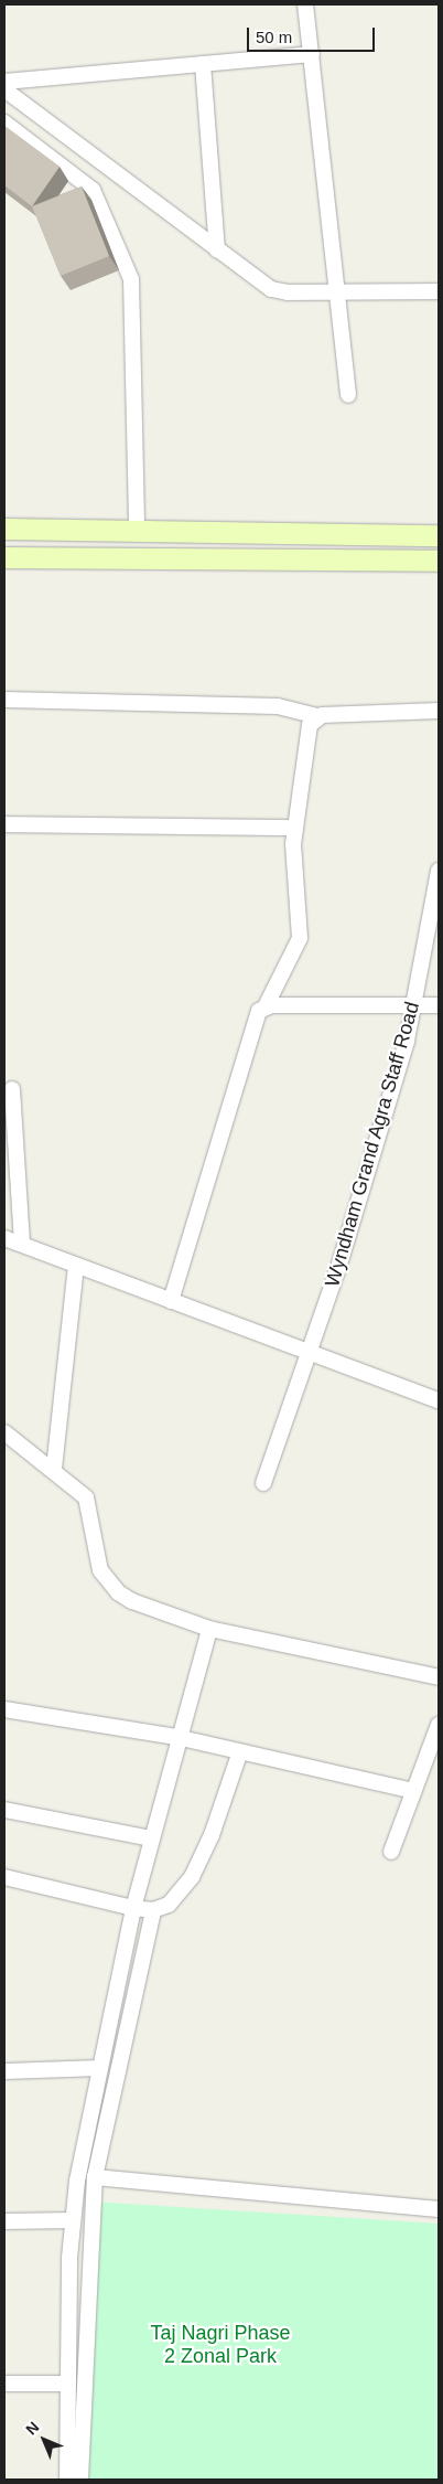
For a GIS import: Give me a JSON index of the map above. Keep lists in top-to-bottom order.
{
  "streets": {
    "street": ["Wyndham Grand Agra Staff Road"]
  },
  "parks": ["Taj Nagri Phase 2 Zonal Park"],
  "scale_bar": "50 m",
  "north": "top left"
}
